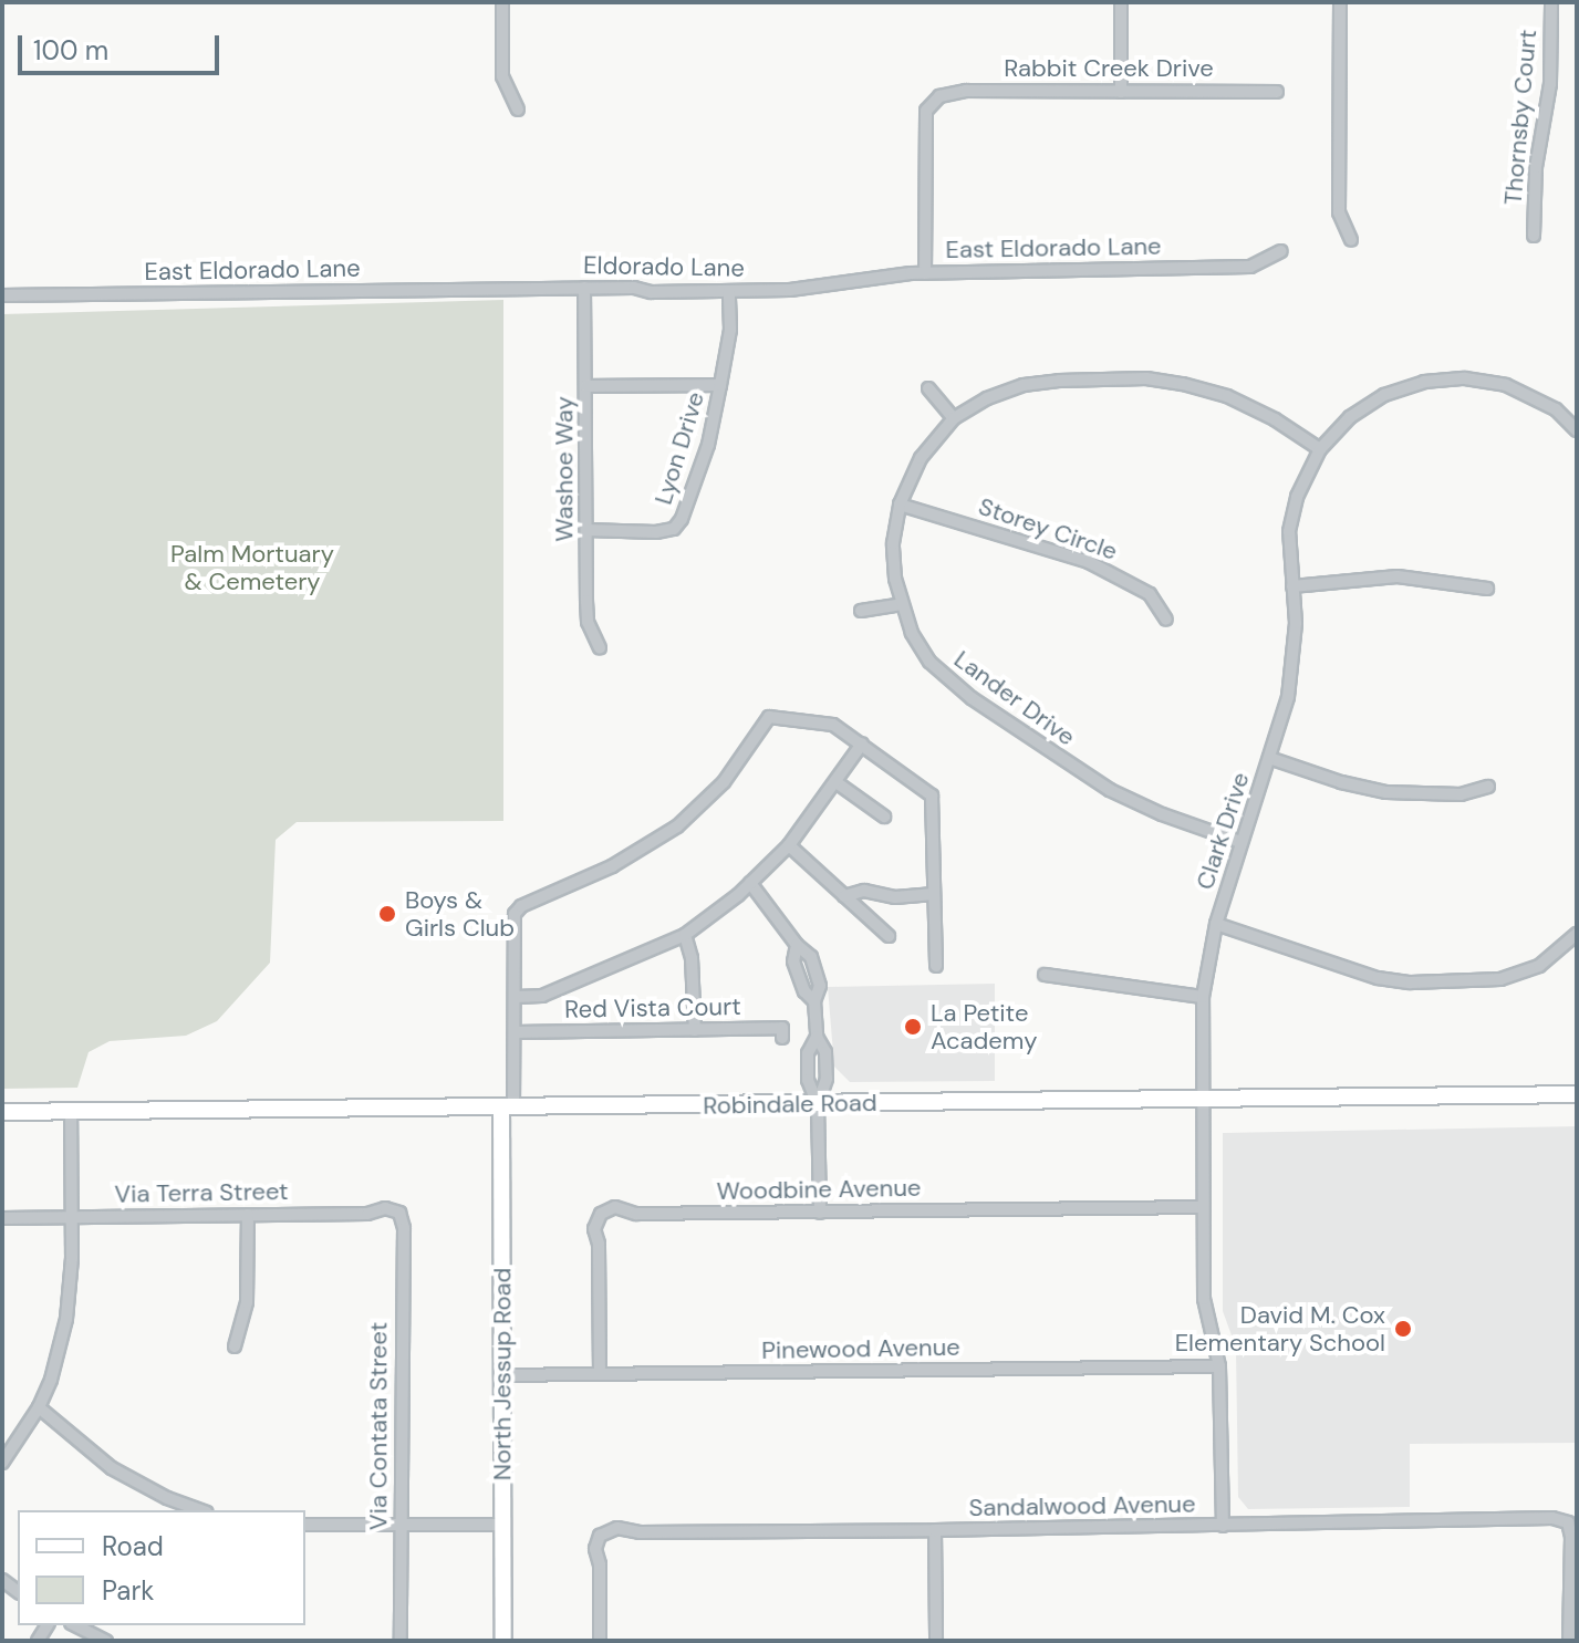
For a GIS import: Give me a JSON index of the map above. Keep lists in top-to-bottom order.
{
  "streets": {
    "street": [
      "Rabbit Creek Drive",
      "Thornsby Court",
      "East Eldorado Lane",
      "Eldorado Lane",
      "Lyon Drive",
      "Washoe Way",
      "Storey Circle",
      "Lander Drive",
      "Clark Drive",
      "Red Vista Court",
      "Robindale Road",
      "Woodbine Avenue",
      "Via Terra Street",
      "Pinewood Avenue",
      "North Jessup Road",
      "Via Contata Street",
      "Sandalwood Avenue"
    ]
  },
  "crossings": [
    ["Rabbit Creek Drive", "East Eldorado Lane"],
    ["East Eldorado Lane", "Eldorado Lane"],
    ["Eldorado Lane", "Lyon Drive"],
    ["Eldorado Lane", "Washoe Way"],
    ["Lyon Drive", "Washoe Way"],
    ["Storey Circle", "Lander Drive"],
    ["Lander Drive", "Clark Drive"],
    ["Clark Drive", "Robindale Road"],
    ["Clark Drive", "Woodbine Avenue"],
    ["Clark Drive", "Pinewood Avenue"],
    ["Clark Drive", "Sandalwood Avenue"],
    ["Robindale Road", "North Jessup Road"],
    ["Woodbine Avenue", "Pinewood Avenue"],
    ["Via Terra Street", "Via Contata Street"],
    ["Pinewood Avenue", "North Jessup Road"]
  ],
  "parks": ["Palm Mortuary & Cemetery"],
  "places": ["Boys & Girls Club", "La Petite Academy", "David M. Cox Elementary School"],
  "legend": ["Road", "Park"],
  "scale_bar": "100 m"
}
